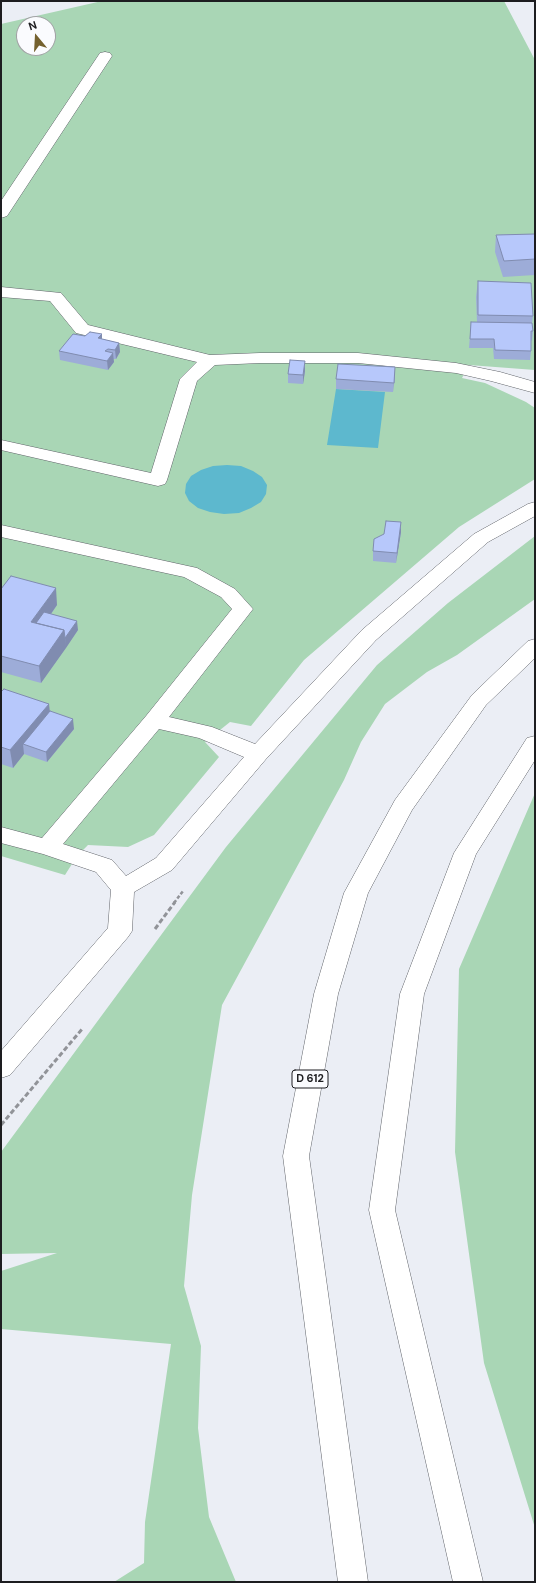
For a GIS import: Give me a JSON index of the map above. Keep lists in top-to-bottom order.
{
  "streets": {
    "main road": ["D 612"]
  },
  "north": "top"
}
